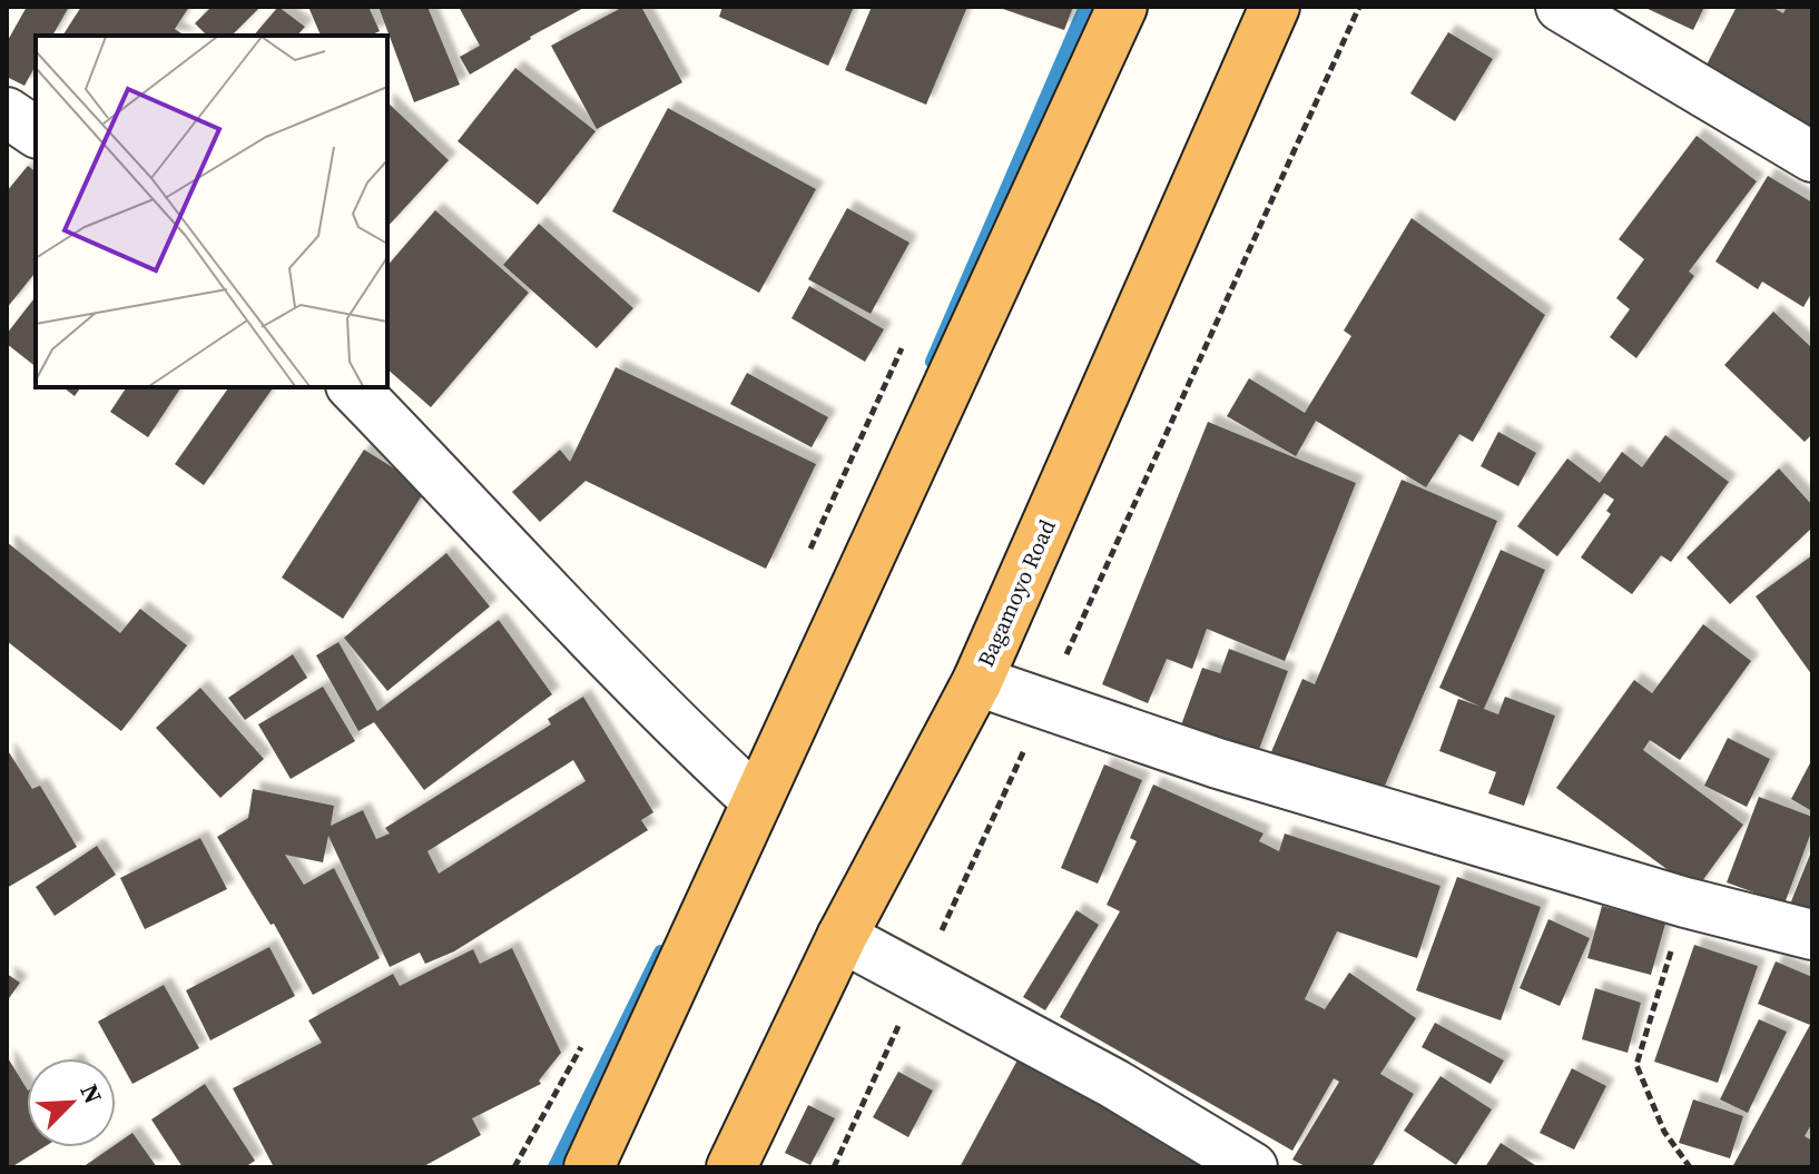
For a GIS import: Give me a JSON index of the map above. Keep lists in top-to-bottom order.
{
  "streets": {
    "highway": ["Bagamoyo Road"]
  },
  "north": "top right"
}
